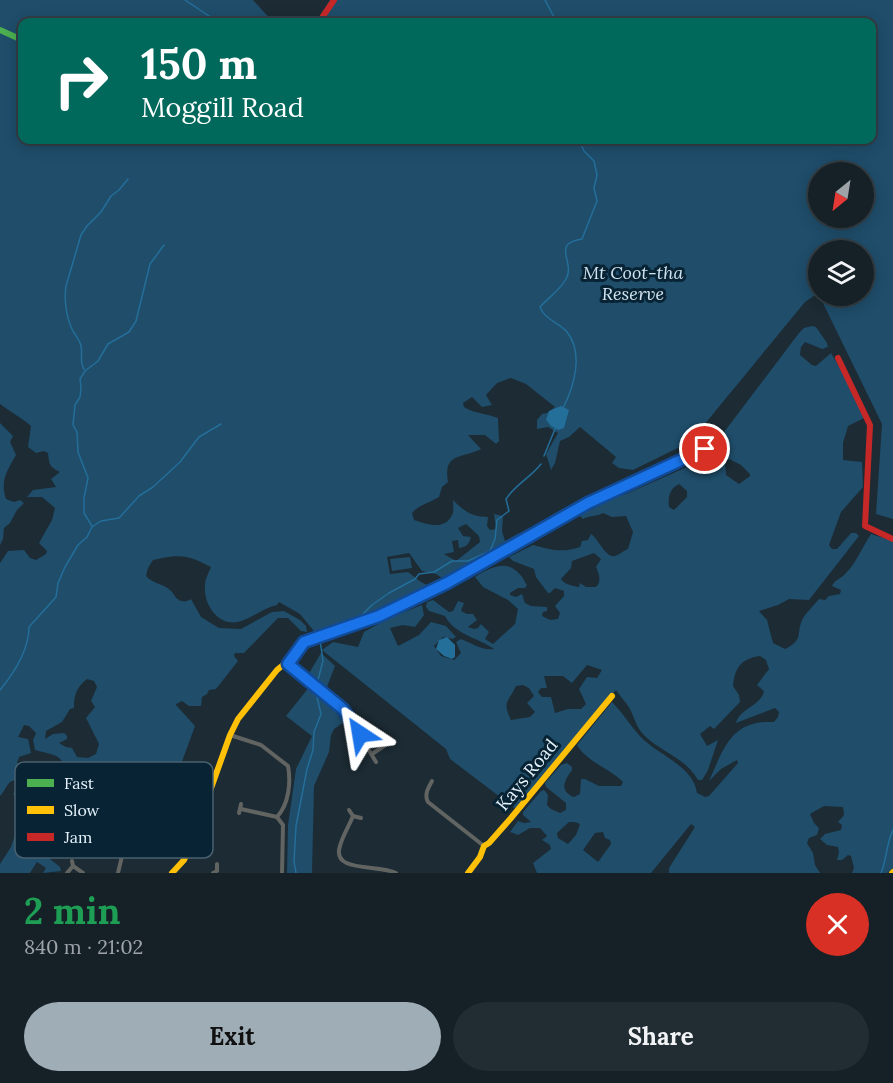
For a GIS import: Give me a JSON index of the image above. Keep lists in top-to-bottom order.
{
  "streets": {
    "street": ["Kays Road"]
  },
  "parks": ["Mt Coot-tha Reserve"],
  "legend": ["Fast", "Slow", "Jam"],
  "north": "bottom left",
  "page": {
    "turn": ["150 m", "Moggill Road"],
    "heading": ["2 min", "840 m · 21:02"],
    "buttons": ["Exit", "Share"]
  }
}
